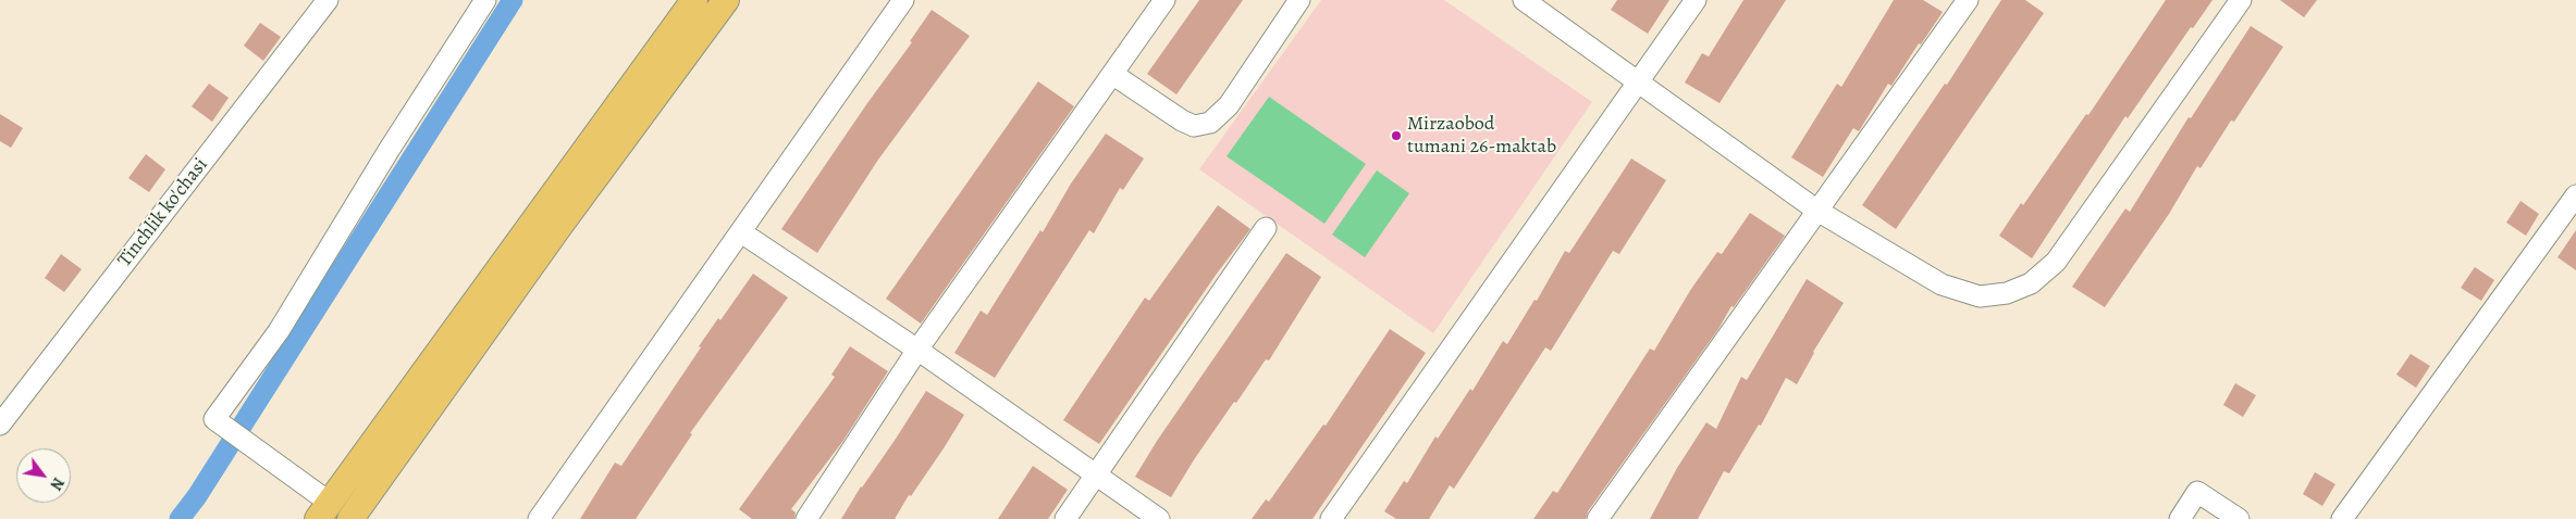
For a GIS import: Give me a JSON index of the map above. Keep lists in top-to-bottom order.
{
  "streets": {
    "street": ["Tinchlik ko'chasi"]
  },
  "places": ["Mirzaobod tumani 26-maktab"],
  "north": "bottom right"
}
